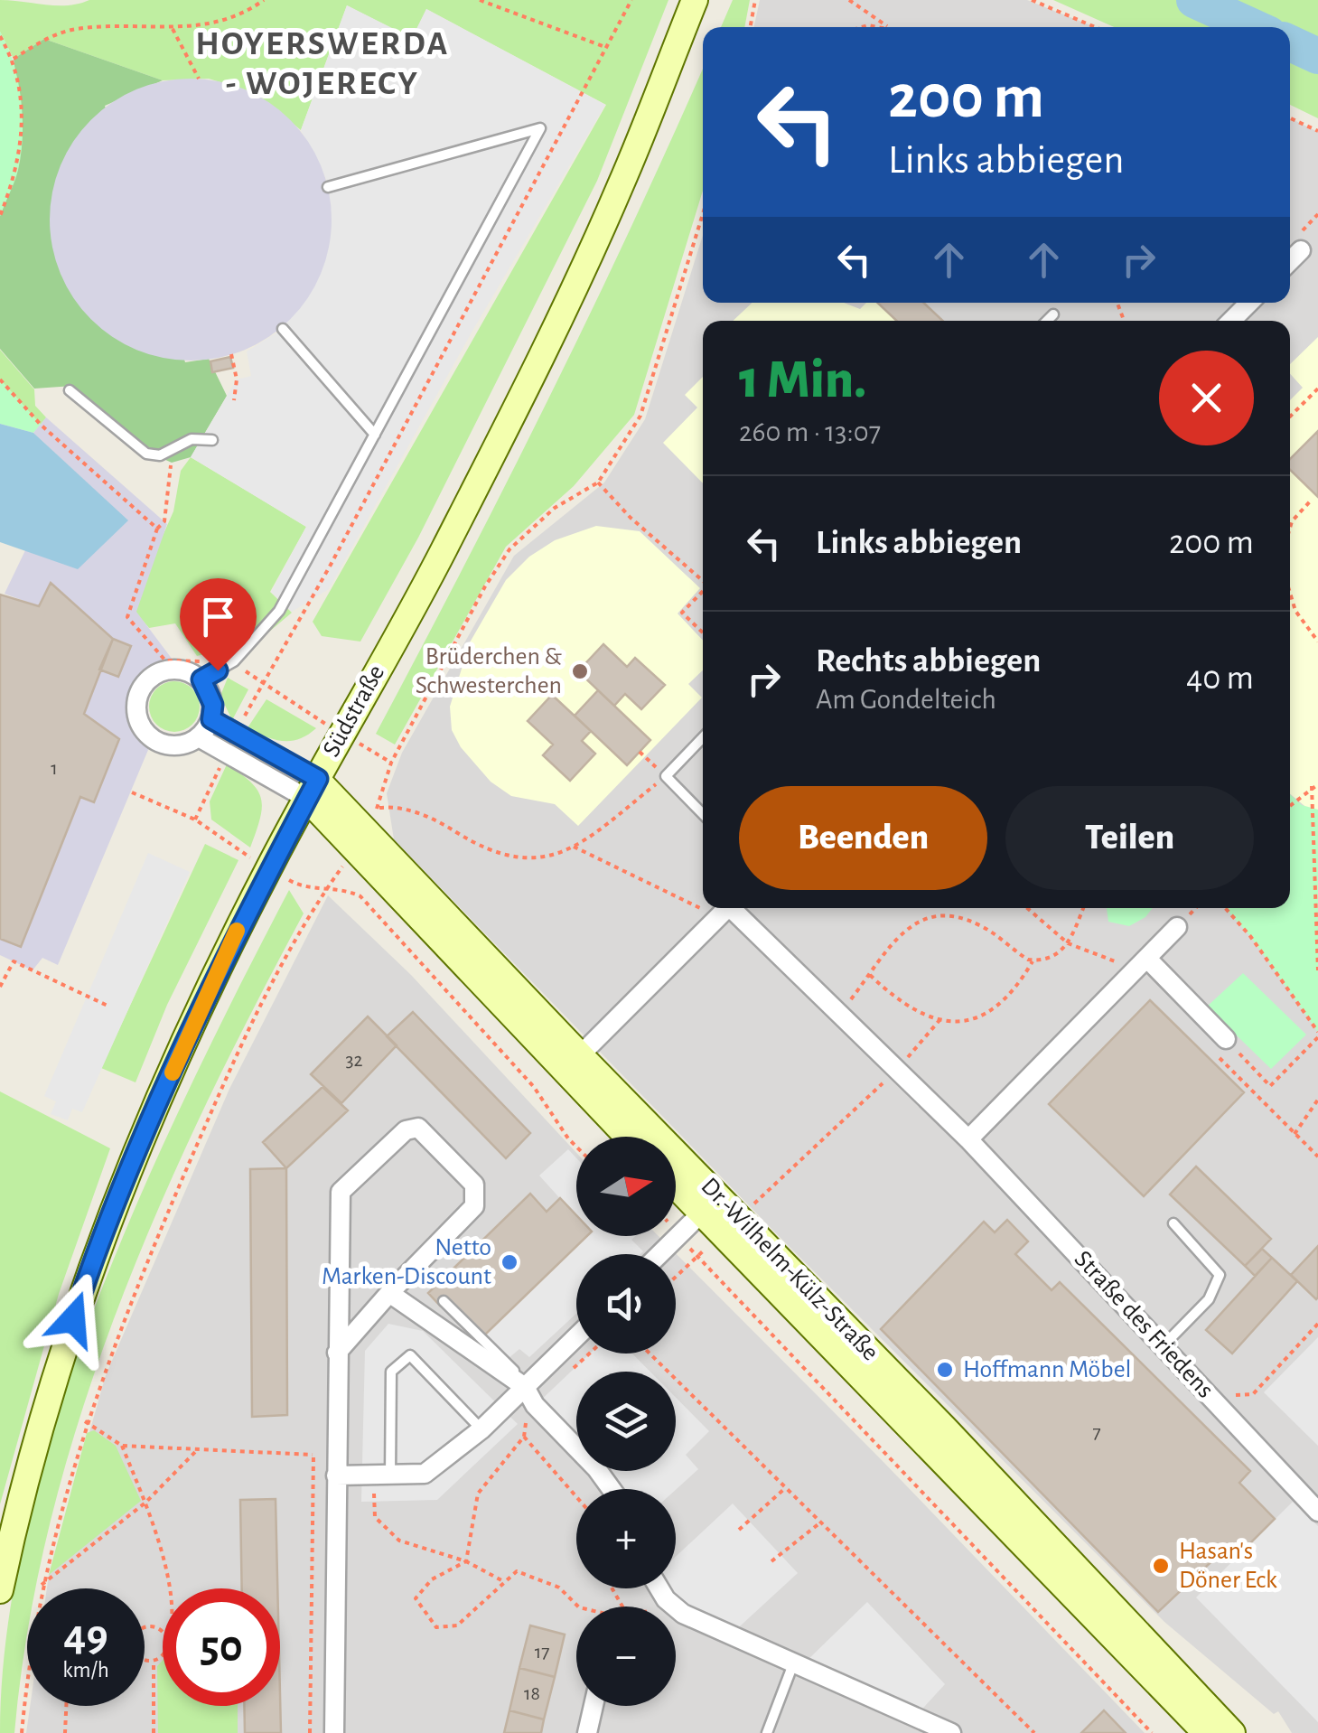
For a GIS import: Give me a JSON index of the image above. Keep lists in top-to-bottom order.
{
  "streets": {
    "street": ["Südstraße", "Dr.-Wilhelm-Külz-Straße", "Straße des Friedens"]
  },
  "crossings": [
    ["Südstraße", "Dr.-Wilhelm-Külz-Straße"],
    ["Dr.-Wilhelm-Külz-Straße", "Straße des Friedens"]
  ],
  "districts": ["HOYERSWERDA - WOJERECY"],
  "places": [
    "Brüderchen & Schwesterchen",
    "Netto Marken-Discount",
    "Hoffmann Möbel",
    "Hasan's Döner Eck"
  ],
  "house_numbers": [
    "1",
    "32",
    "7",
    "17",
    "18"
  ],
  "north": "right",
  "page": {
    "turn": ["200 m", "Links abbiegen"],
    "heading": ["1 Min.", "260 m · 13:07"],
    "list": [
      {
        "name": "Links abbiegen",
        "value": "200 m"
      },
      {
        "name": "Rechts abbiegen",
        "note": "Am Gondelteich",
        "value": "40 m"
      }
    ],
    "buttons": ["Beenden", "Teilen"],
    "map_buttons": ["+", "−"],
    "speed": "49 km/h",
    "limit": "50"
  }
}
